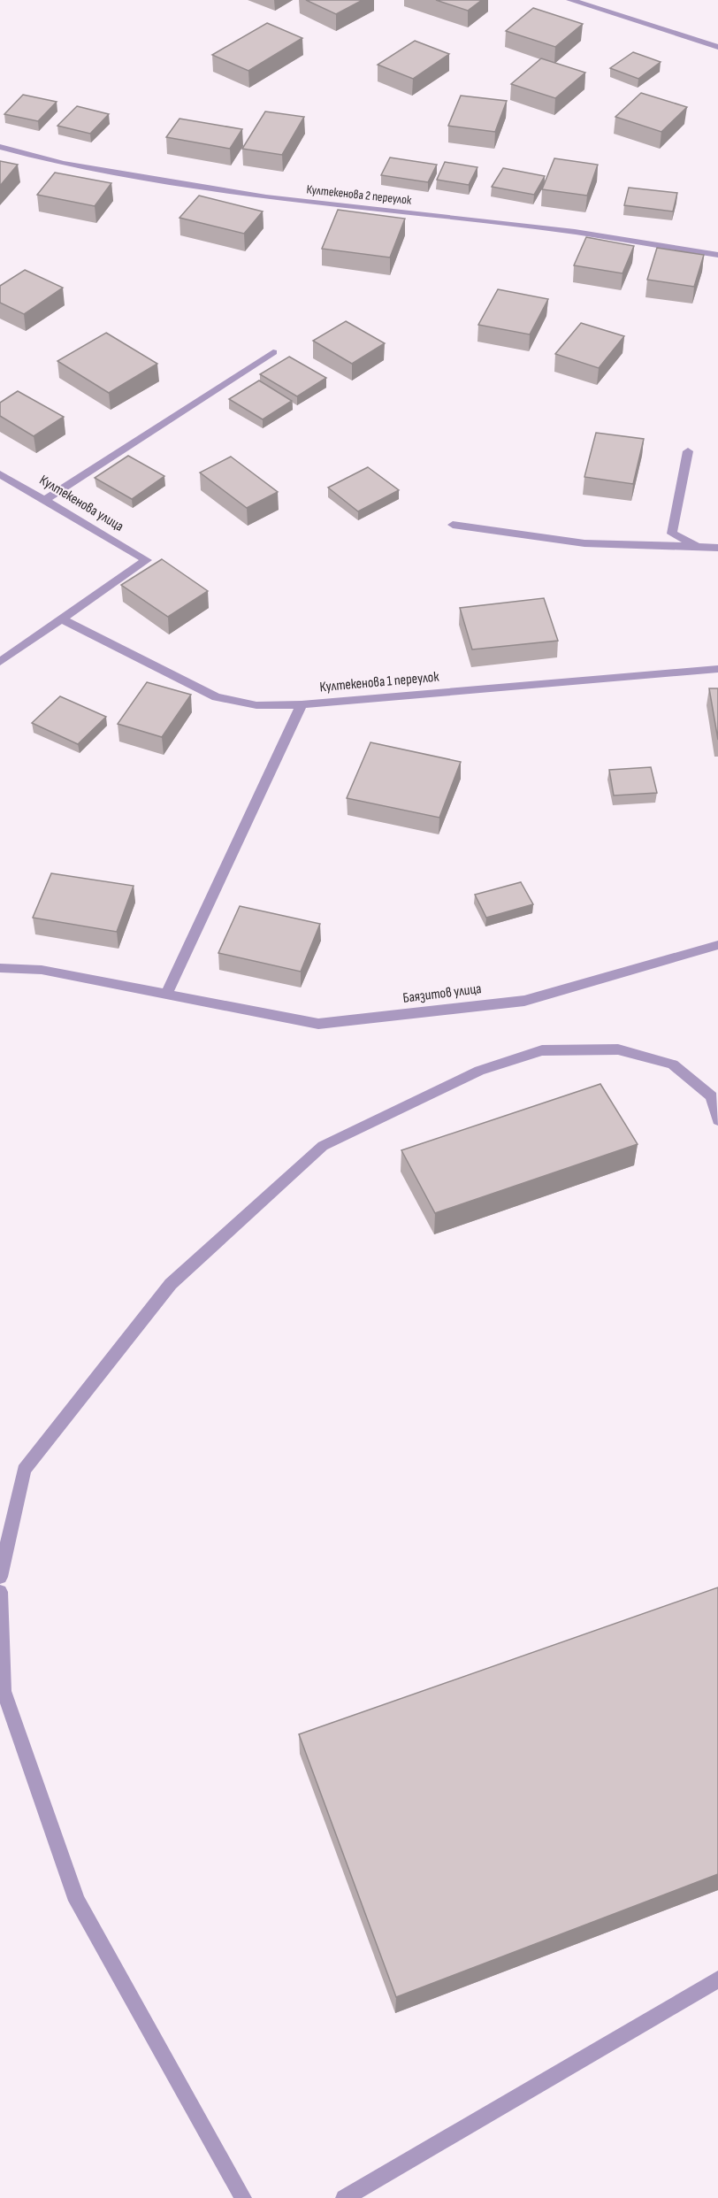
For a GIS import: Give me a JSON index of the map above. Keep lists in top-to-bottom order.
{
  "streets": {
    "street": [
      "Култекенова 2 переулок",
      "Култекенова улица",
      "Култекенова 1 переулок",
      "Баязитов улица"
    ]
  },
  "crossings": [
    ["Култекенова улица", "Култекенова 1 переулок"]
  ]
}
